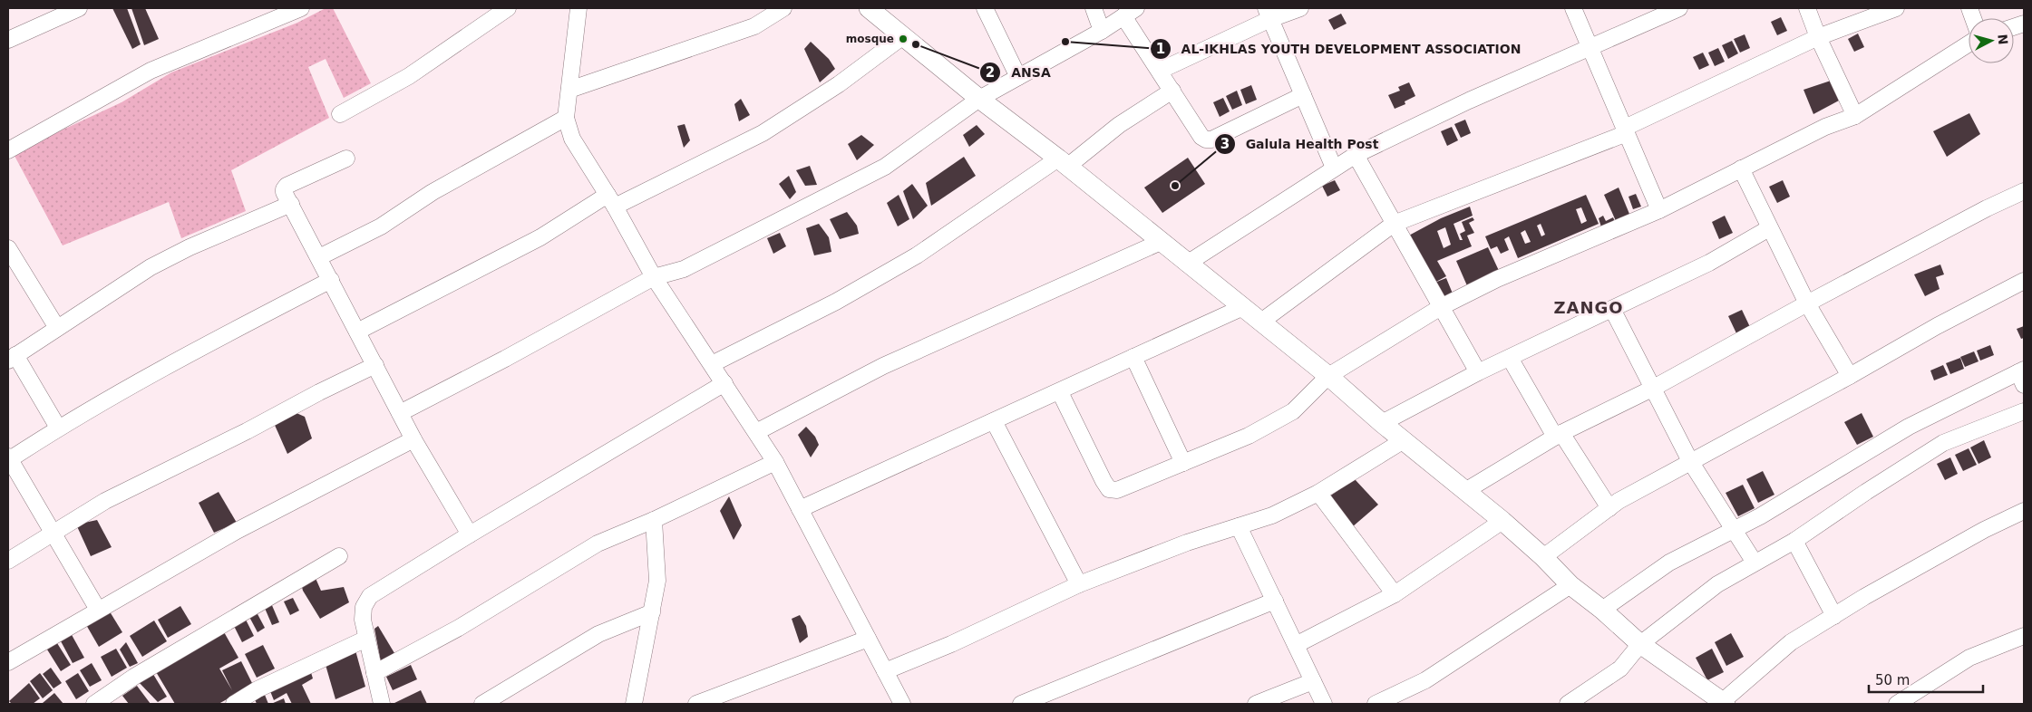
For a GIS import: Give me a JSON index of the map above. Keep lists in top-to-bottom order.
{
  "districts": ["ZANGO"],
  "places": [
    "mosque",
    "AL-IKHLAS YOUTH DEVELOPMENT ASSOCIATION",
    "ANSA",
    "Galula Health Post"
  ],
  "scale_bar": "50 m",
  "north": "right"
}
